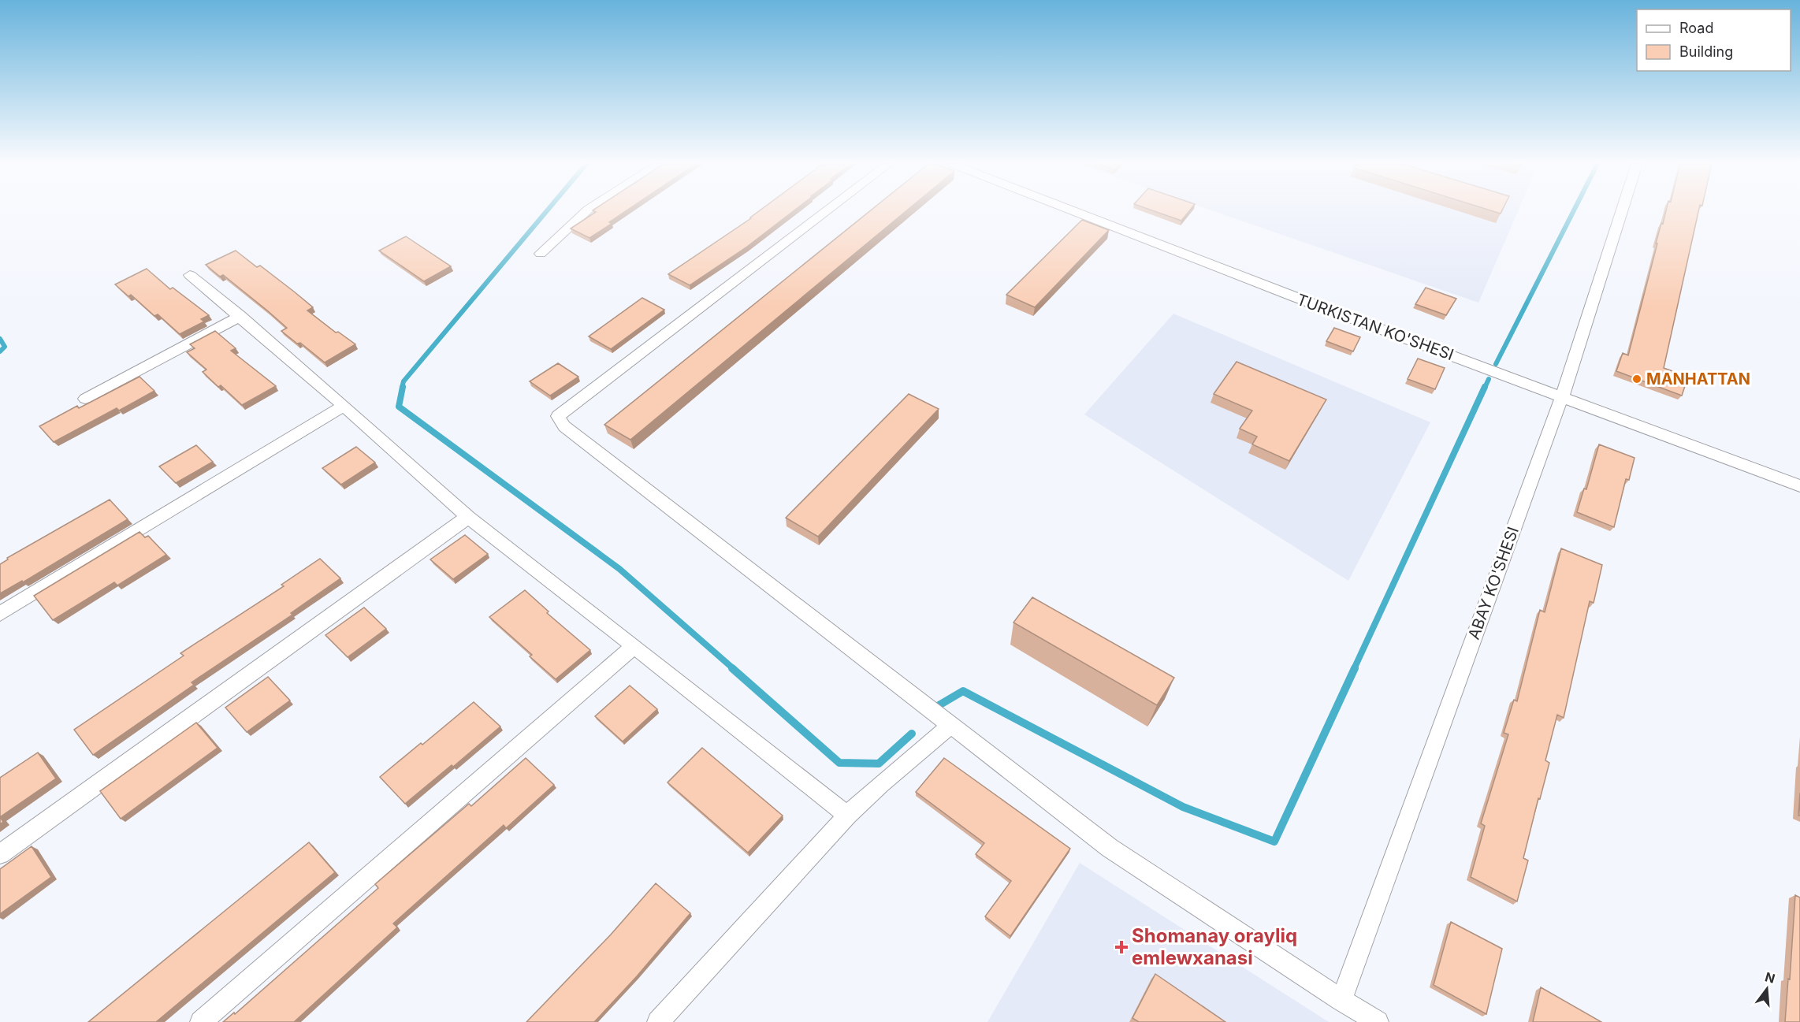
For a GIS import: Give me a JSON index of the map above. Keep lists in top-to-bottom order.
{
  "streets": {
    "street": ["TURKISTAN KO'SHESI", "ABAY KO'SHESI"]
  },
  "crossings": [
    ["TURKISTAN KO'SHESI", "ABAY KO'SHESI"]
  ],
  "places": {
    "other": ["MANHATTAN"],
    "health": ["Shomanay orayliq emlewxanasi"]
  },
  "legend": ["Road", "Building"],
  "north": "top"
}
